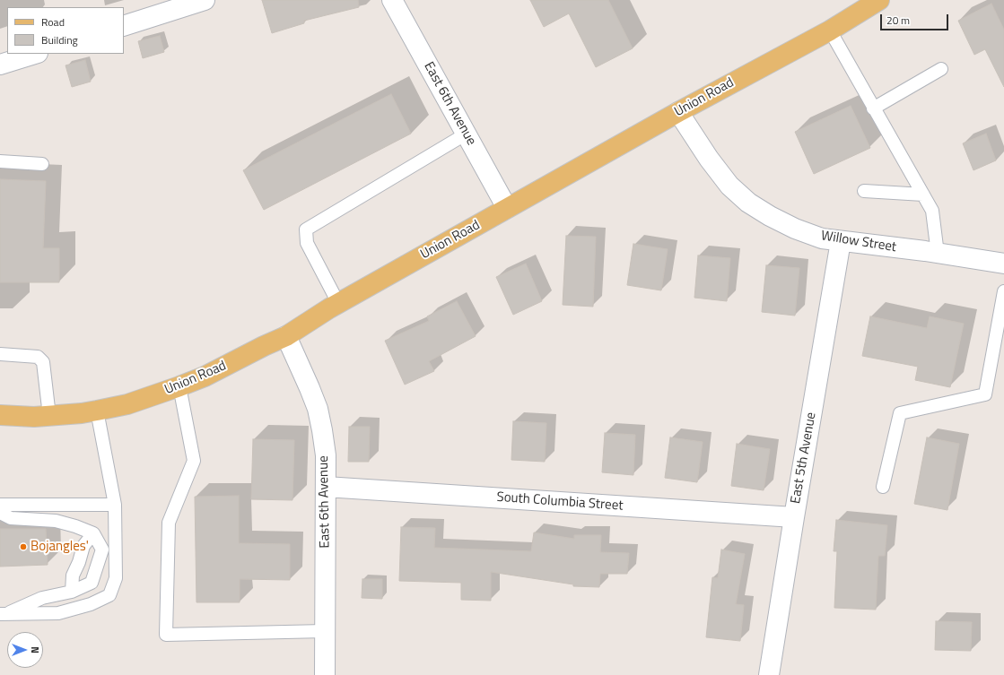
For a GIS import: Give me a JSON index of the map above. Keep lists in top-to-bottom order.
{
  "streets": {
    "main road": ["Union Road"],
    "street": [
      "East 6th Avenue",
      "Willow Street",
      "East 5th Avenue",
      "South Columbia Street"
    ]
  },
  "crossings": [
    ["Union Road", "East 6th Avenue"],
    ["Union Road", "Willow Street"],
    ["East 6th Avenue", "South Columbia Street"],
    ["Willow Street", "East 5th Avenue"],
    ["East 5th Avenue", "South Columbia Street"]
  ],
  "places": ["Bojangles'"],
  "legend": ["Road", "Building"],
  "scale_bar": "20 m",
  "north": "right"
}
